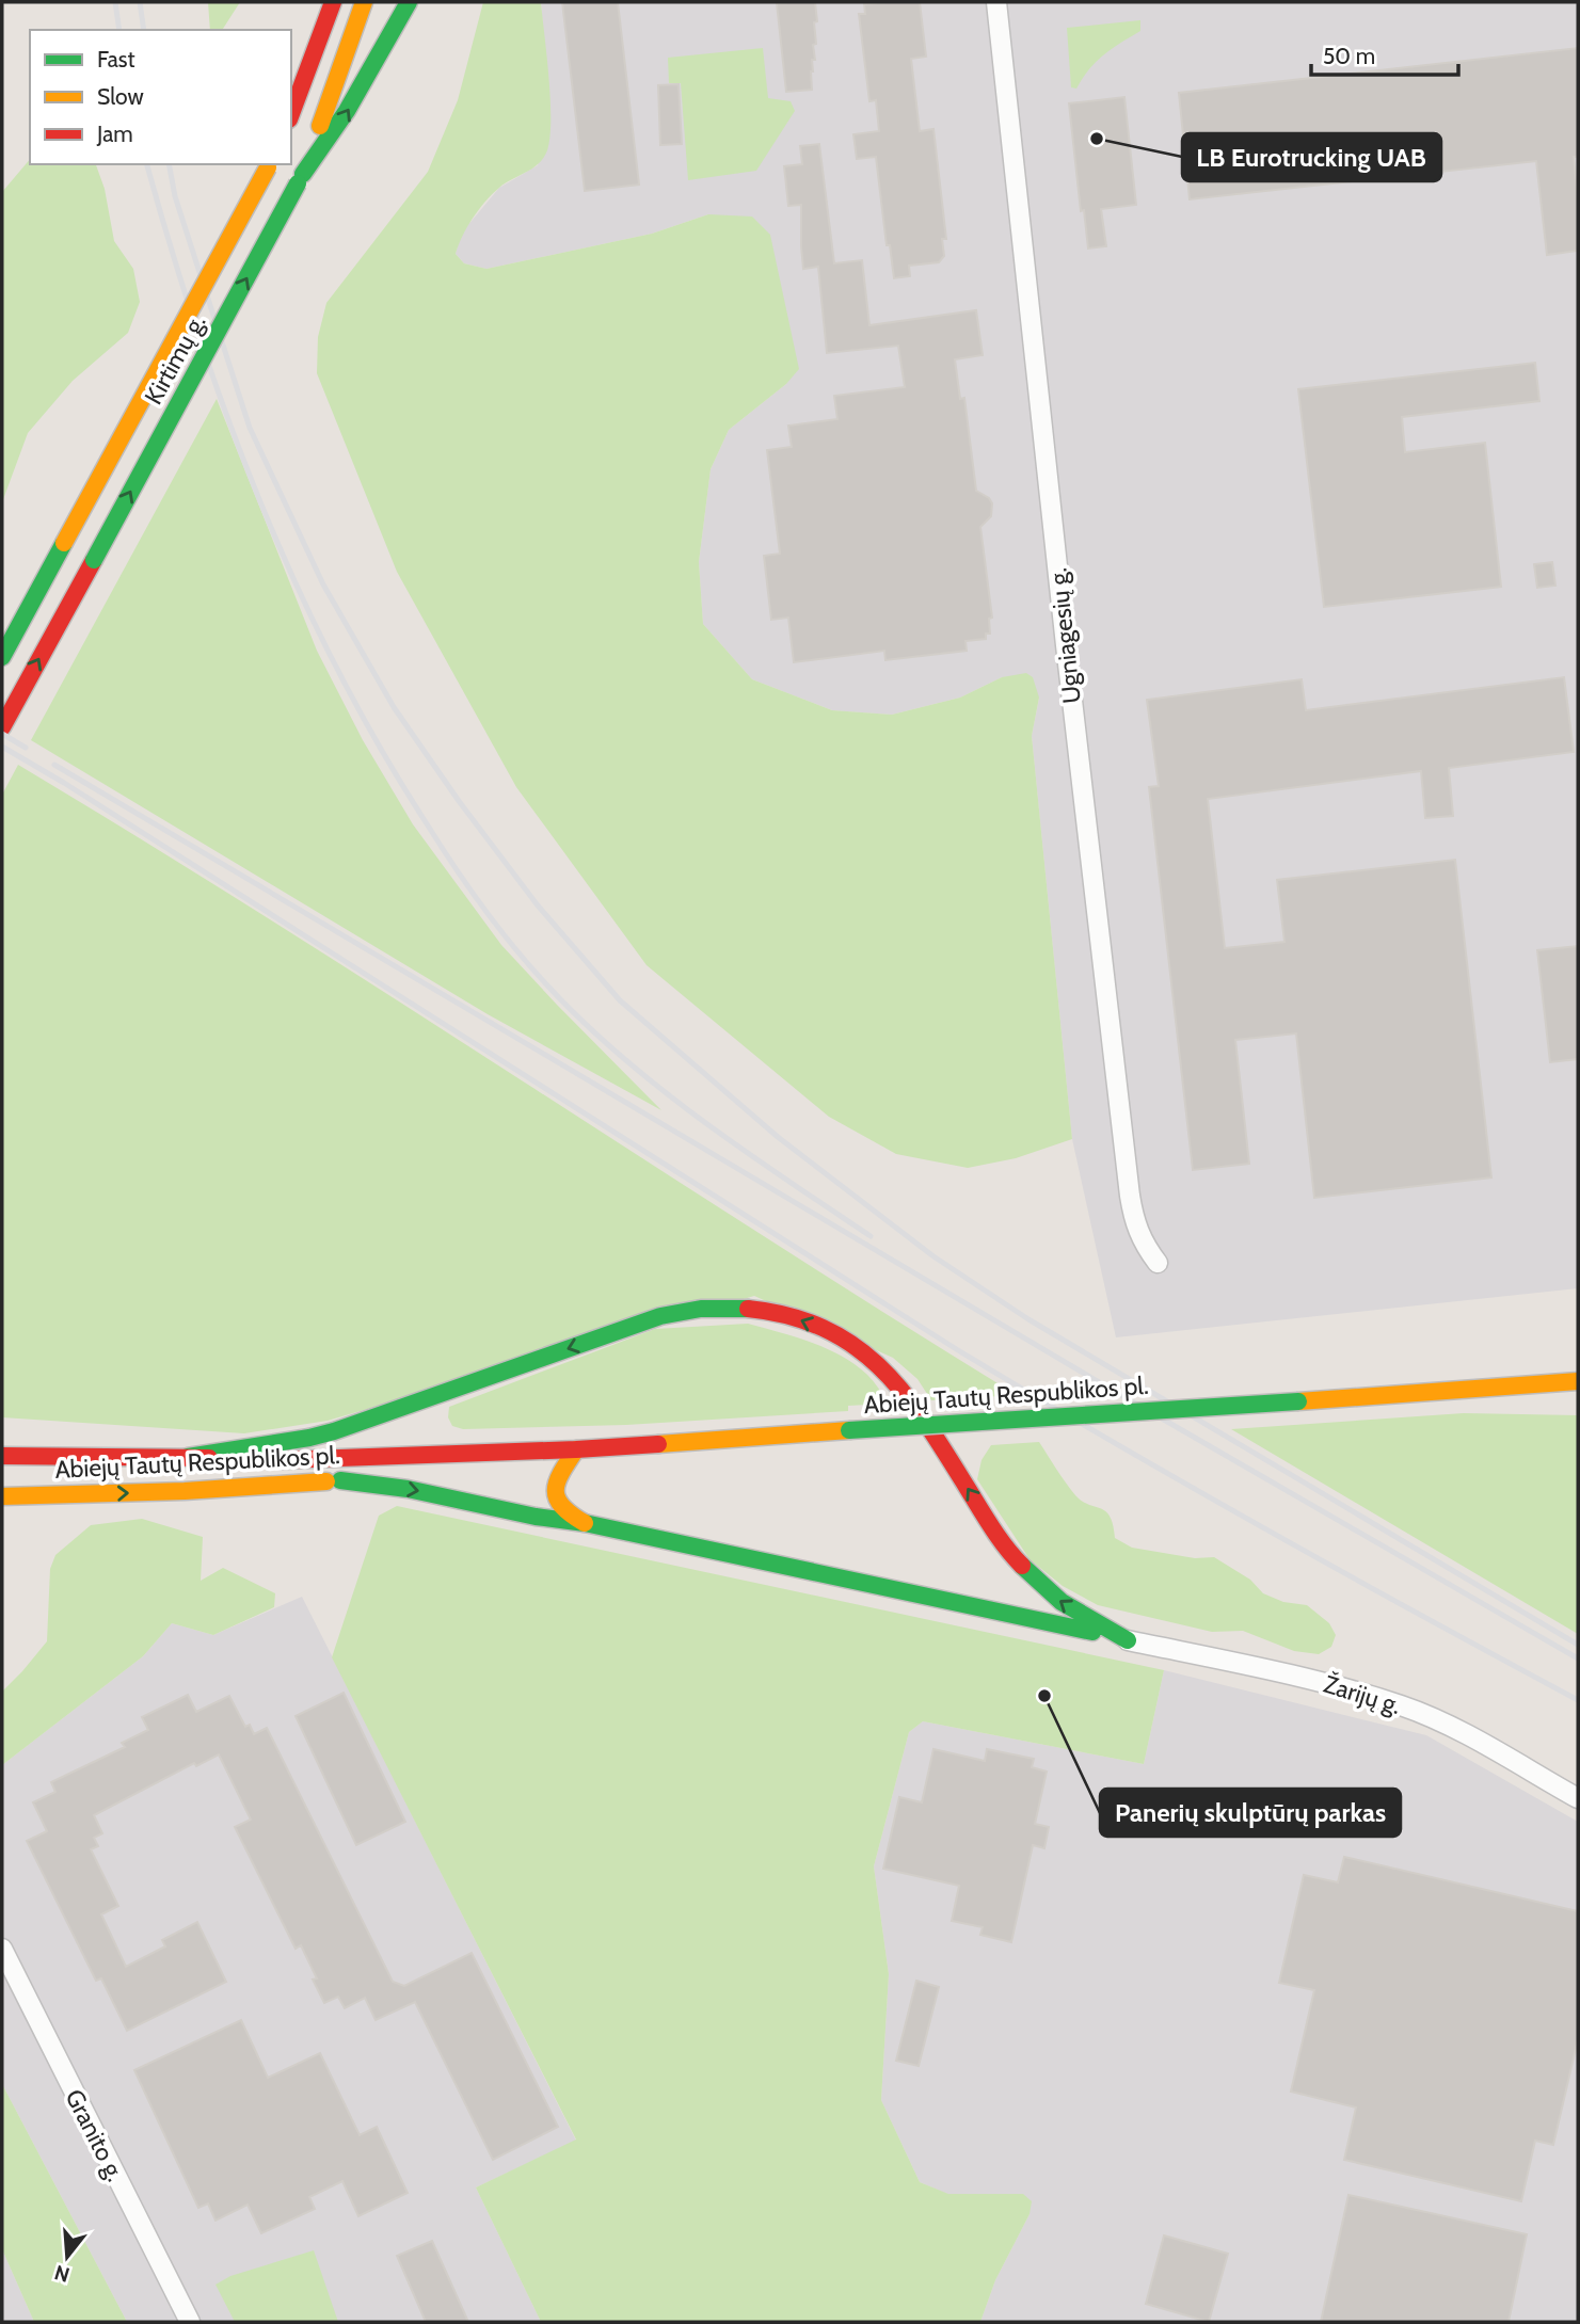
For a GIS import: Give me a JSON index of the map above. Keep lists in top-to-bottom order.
{
  "streets": {
    "highway": ["Kirtimų g.", "Abiejų Tautų Respublikos pl."],
    "street": ["Ugniagesių g.", "Žarijų g.", "Granito g."]
  },
  "places": ["LB Eurotrucking UAB", "Panerių skulptūrų parkas"],
  "legend": ["Fast", "Slow", "Jam"],
  "scale_bar": "50 m",
  "north": "bottom"
}
